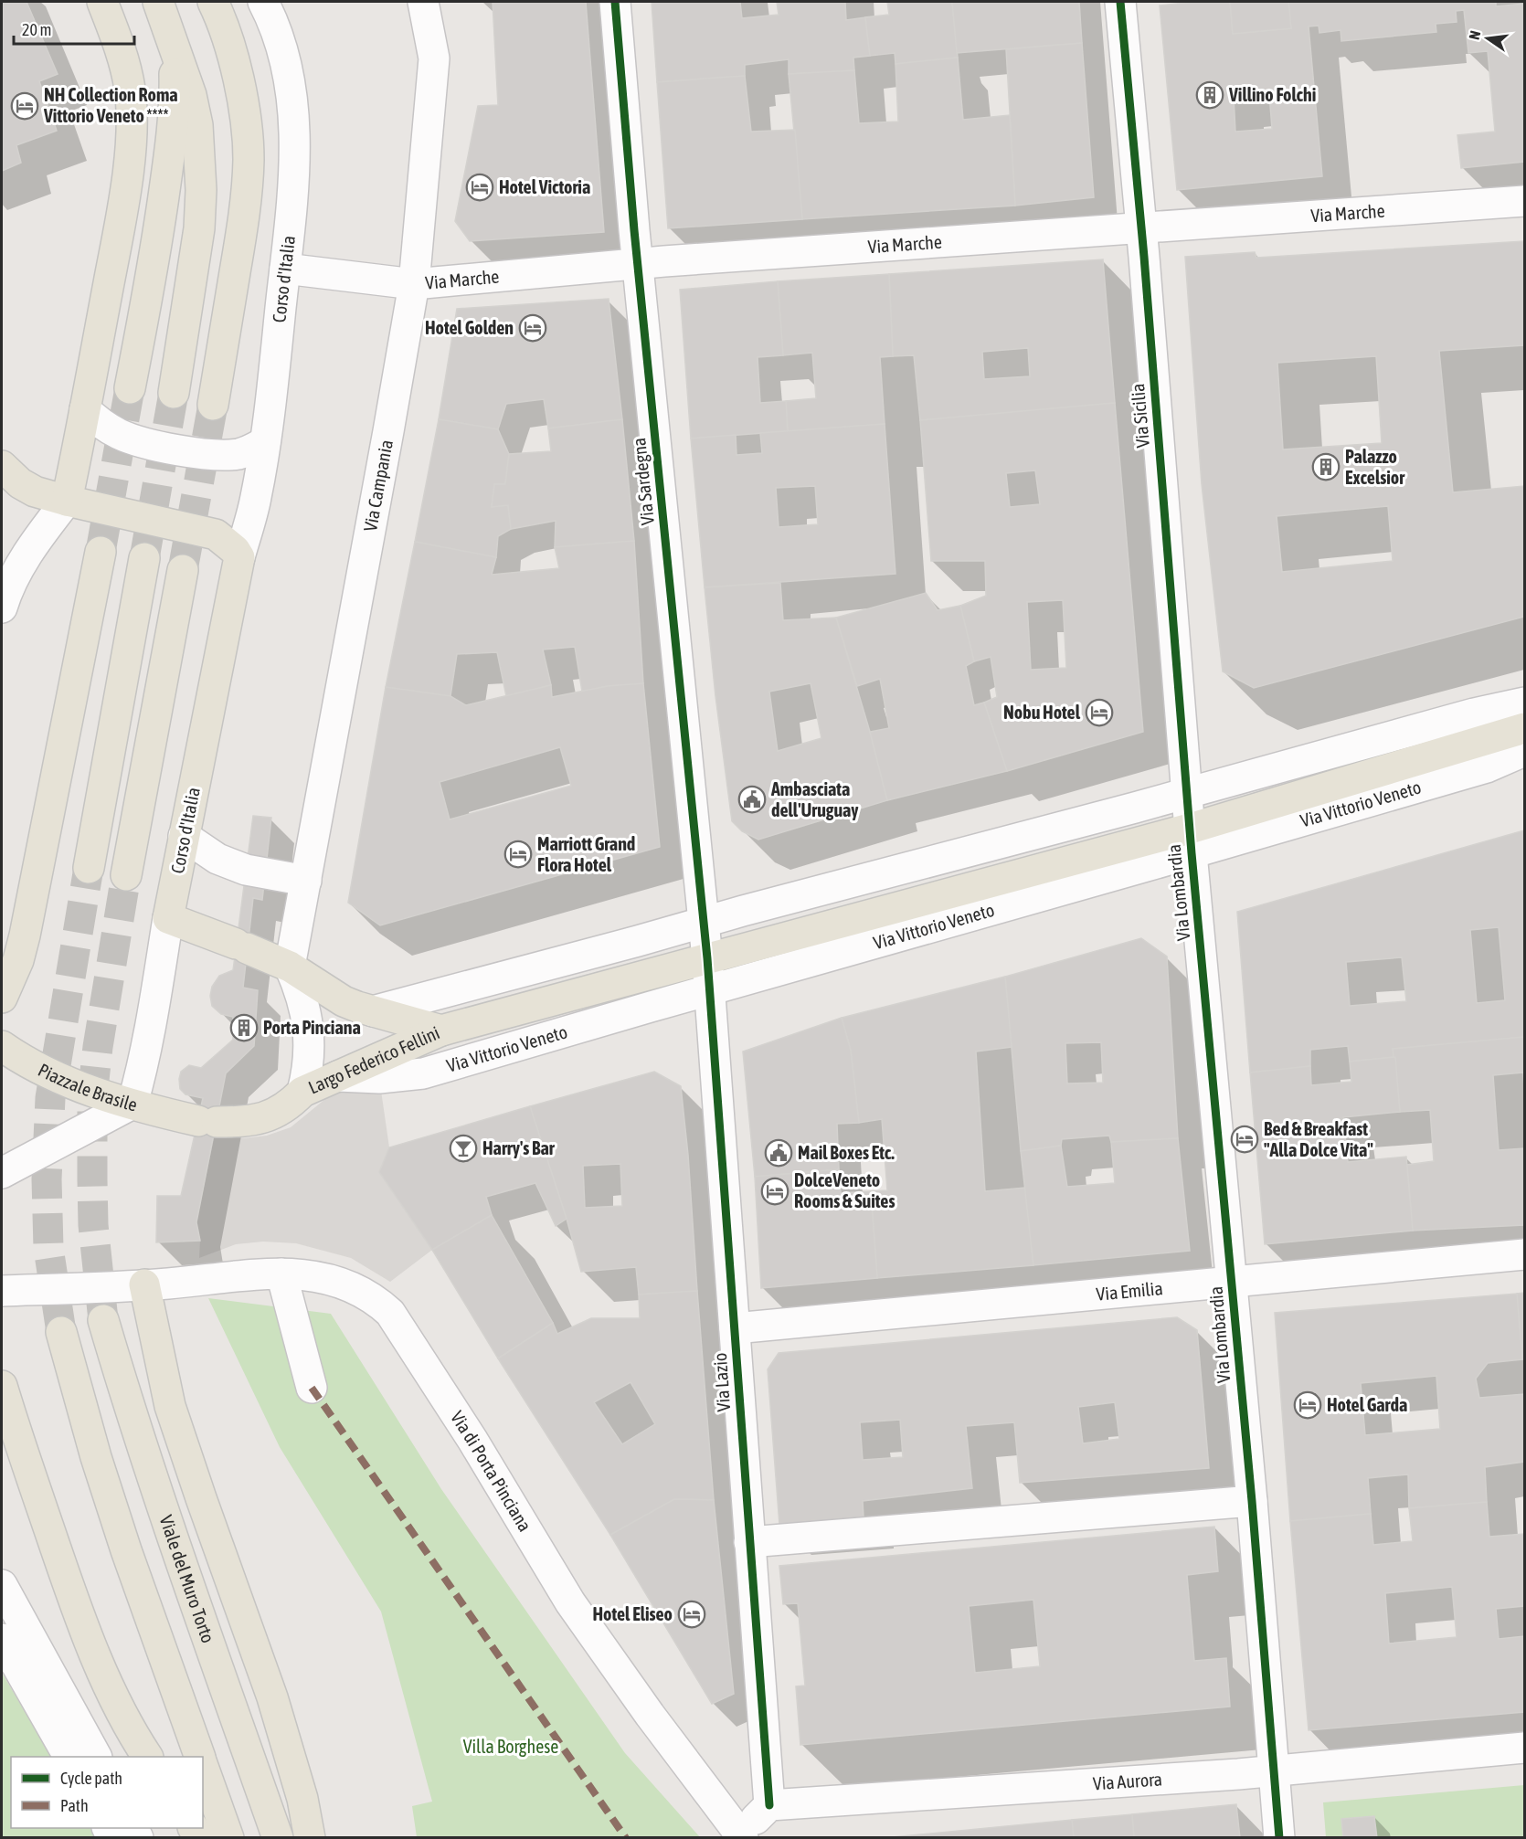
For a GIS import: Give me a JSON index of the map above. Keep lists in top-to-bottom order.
{
  "streets": {
    "main road": [
      "Corso d'Italia",
      "Via Vittorio Veneto",
      "Largo Federico Fellini",
      "Piazzale Brasile",
      "Viale del Muro Torto"
    ],
    "street": [
      "Via Marche",
      "Via Sicilia",
      "Via Sardegna",
      "Via Campania",
      "Via Lombardia",
      "Via Emilia",
      "Via Lazio",
      "Via di Porta Pinciana",
      "Via Aurora"
    ]
  },
  "crossings": [
    ["Via Marche", "Corso d'Italia"],
    ["Via Marche", "Via Sicilia"],
    ["Via Marche", "Via Sardegna"],
    ["Via Marche", "Via Campania"],
    ["Corso d'Italia", "Piazzale Brasile"],
    ["Via Sicilia", "Via Vittorio Veneto"],
    ["Via Sicilia", "Via Lombardia"],
    ["Via Sardegna", "Via Vittorio Veneto"],
    ["Via Sardegna", "Via Lazio"],
    ["Via Campania", "Largo Federico Fellini"],
    ["Via Vittorio Veneto", "Via Lombardia"],
    ["Via Vittorio Veneto", "Largo Federico Fellini"],
    ["Via Vittorio Veneto", "Via Lazio"],
    ["Via Lombardia", "Via Emilia"],
    ["Via Lombardia", "Via Aurora"],
    ["Via Emilia", "Via Lazio"],
    ["Via Lazio", "Via Aurora"]
  ],
  "parks": ["Villa Borghese"],
  "places": {
    "building": ["Villino Folchi", "Palazzo Excelsior", "Porta Pinciana"],
    "hotel": [
      "NH Collection Roma Vittorio Veneto ****",
      "Hotel Victoria",
      "Hotel Golden",
      "Nobu Hotel",
      "Marriott Grand Flora Hotel",
      "Bed & Breakfast \"Alla Dolce Vita\"",
      "DolceVeneto Rooms & Suites",
      "Hotel Garda",
      "Hotel Eliseo"
    ],
    "public building": ["Ambasciata dell'Uruguay", "Mail Boxes Etc."],
    "bar": ["Harry's Bar"]
  },
  "legend": ["Cycle path", "Path"],
  "scale_bar": "20 m",
  "north": "left"
}
